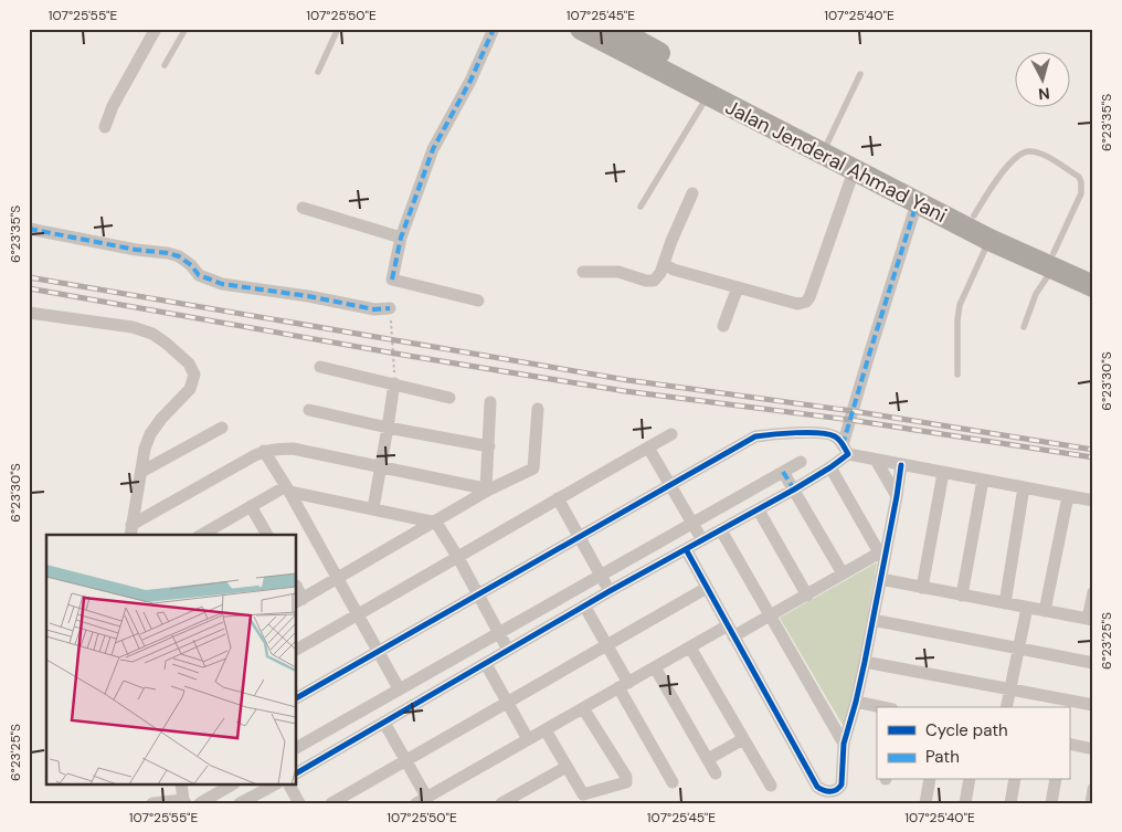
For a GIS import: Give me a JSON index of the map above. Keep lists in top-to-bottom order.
{
  "streets": {
    "highway": ["Jalan Jenderal Ahmad Yani"]
  },
  "legend": ["Cycle path", "Path"],
  "north": "bottom",
  "coordinates": [
    "107°25'55\"E",
    "107°25'50\"E",
    "107°25'45\"E",
    "107°25'40\"E",
    "6°23'35\"S",
    "6°23'30\"S",
    "6°23'25\"S"
  ]
}
